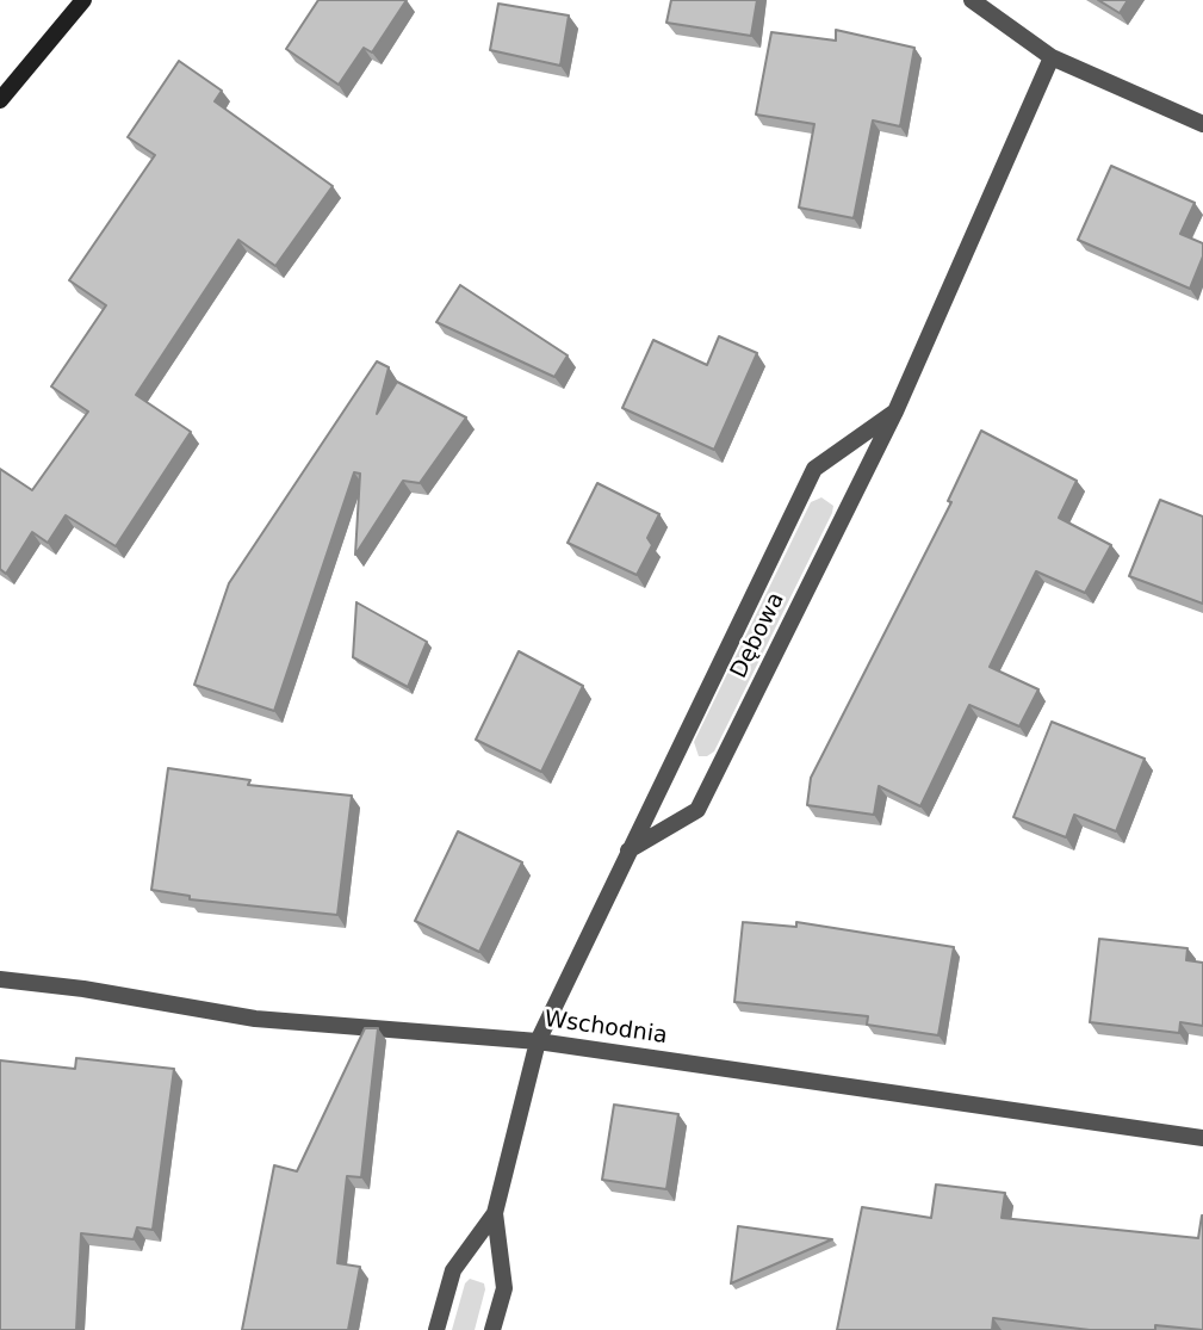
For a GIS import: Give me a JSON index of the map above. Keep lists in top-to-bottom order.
{
  "streets": {
    "street": ["Dębowa", "Wschodnia"]
  },
  "crossings": [
    ["Dębowa", "Wschodnia"]
  ]
}
